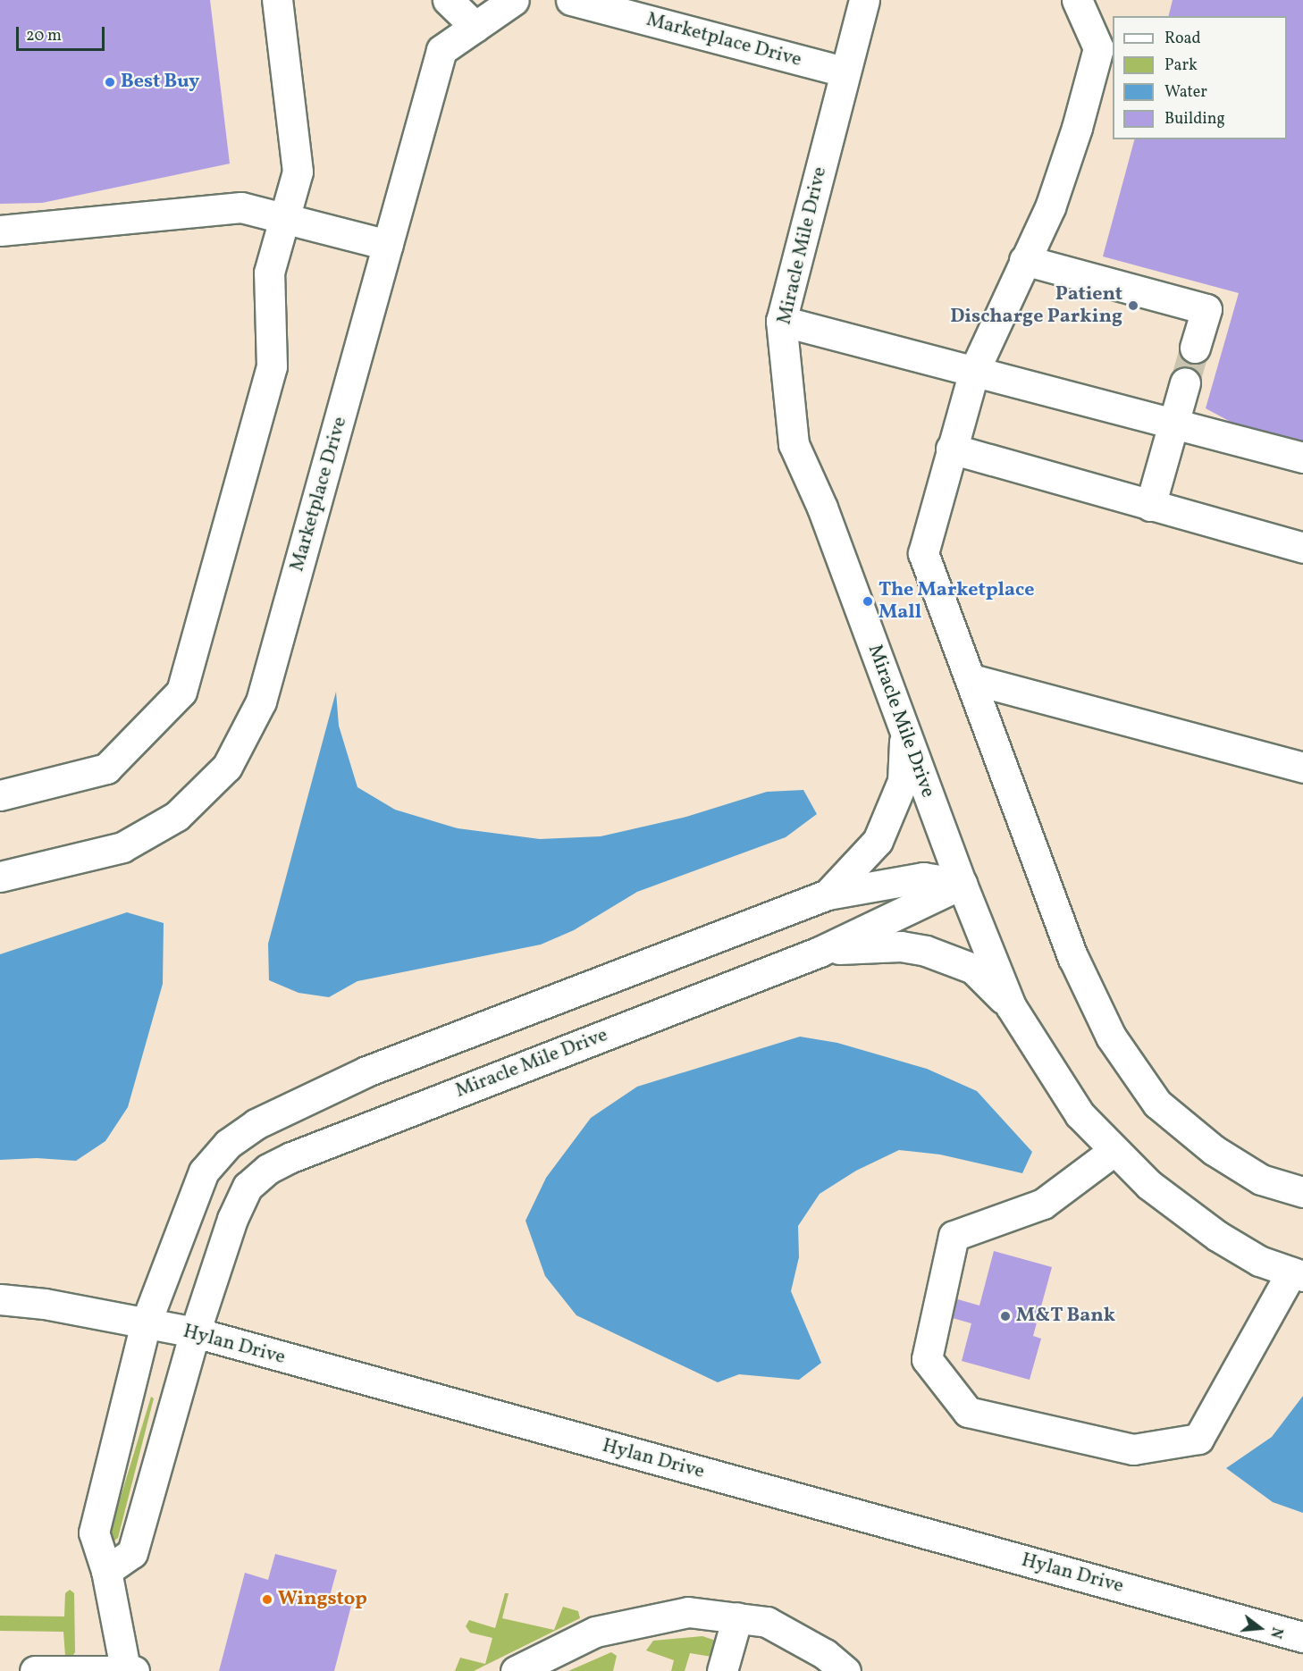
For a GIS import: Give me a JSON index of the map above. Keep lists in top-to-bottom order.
{
  "streets": {
    "street": ["Marketplace Drive", "Miracle Mile Drive", "Hylan Drive"]
  },
  "crossings": [
    ["Marketplace Drive", "Miracle Mile Drive"],
    ["Miracle Mile Drive", "Hylan Drive"]
  ],
  "places": [
    "Best Buy",
    "Patient Discharge Parking",
    "The Marketplace Mall",
    "M&T Bank",
    "Wingstop"
  ],
  "legend": [
    "Road",
    "Park",
    "Water",
    "Building"
  ],
  "scale_bar": "20 m",
  "north": "right"
}
